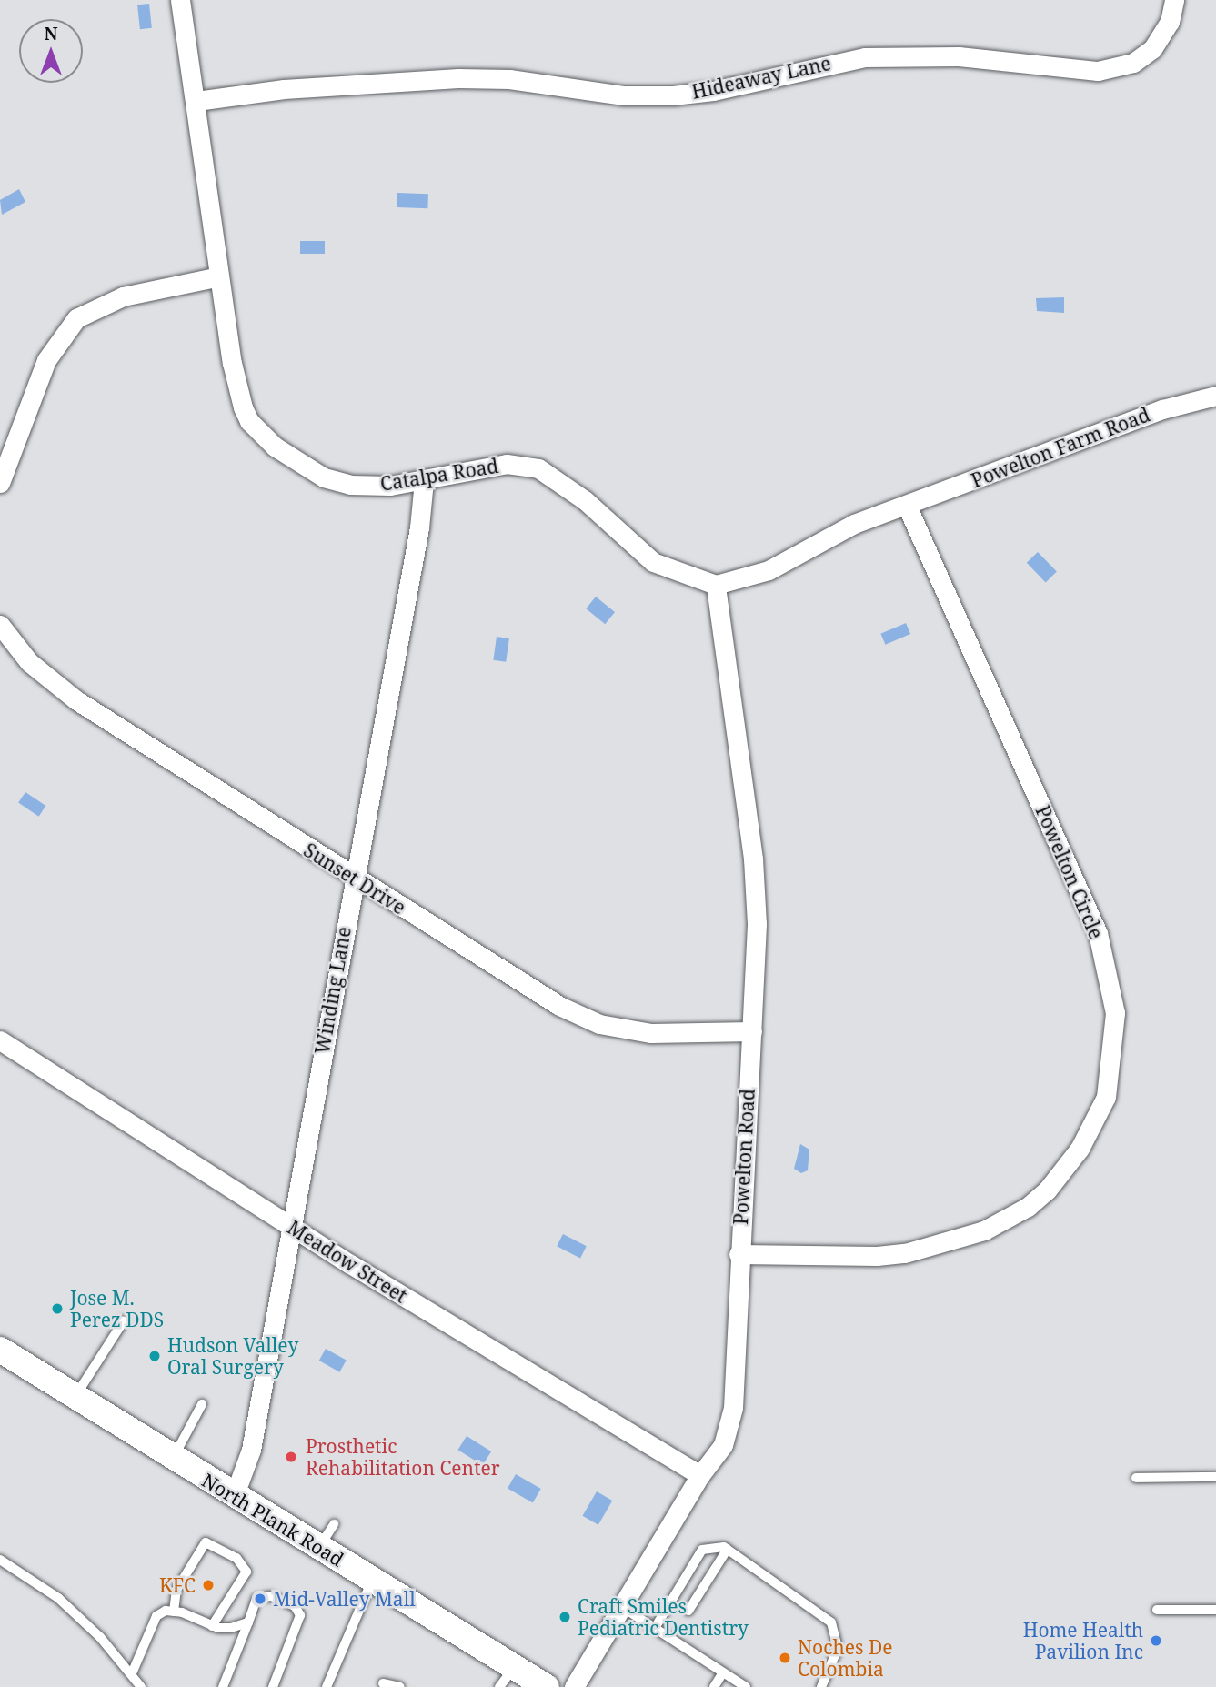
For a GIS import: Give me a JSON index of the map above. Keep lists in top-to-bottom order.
{
  "streets": {
    "main road": ["North Plank Road"],
    "street": [
      "Hideaway Lane",
      "Powelton Farm Road",
      "Catalpa Road",
      "Powelton Circle",
      "Sunset Drive",
      "Winding Lane",
      "Powelton Road",
      "Meadow Street"
    ]
  },
  "crossings": [
    ["Hideaway Lane", "Catalpa Road"],
    ["Powelton Farm Road", "Powelton Circle"],
    ["Catalpa Road", "Winding Lane"],
    ["Catalpa Road", "Powelton Road"],
    ["Powelton Circle", "Powelton Road"],
    ["Sunset Drive", "Winding Lane"],
    ["Sunset Drive", "Powelton Road"],
    ["Winding Lane", "Meadow Street"],
    ["Winding Lane", "North Plank Road"],
    ["Powelton Road", "Meadow Street"]
  ],
  "places": [
    "Jose M. Perez DDS",
    "Hudson Valley Oral Surgery",
    "Prosthetic Rehabilitation Center",
    "KFC",
    "Mid-Valley Mall",
    "Craft Smiles Pediatric Dentistry",
    "Home Health Pavilion Inc",
    "Noches De Colombia"
  ],
  "north": "top"
}
